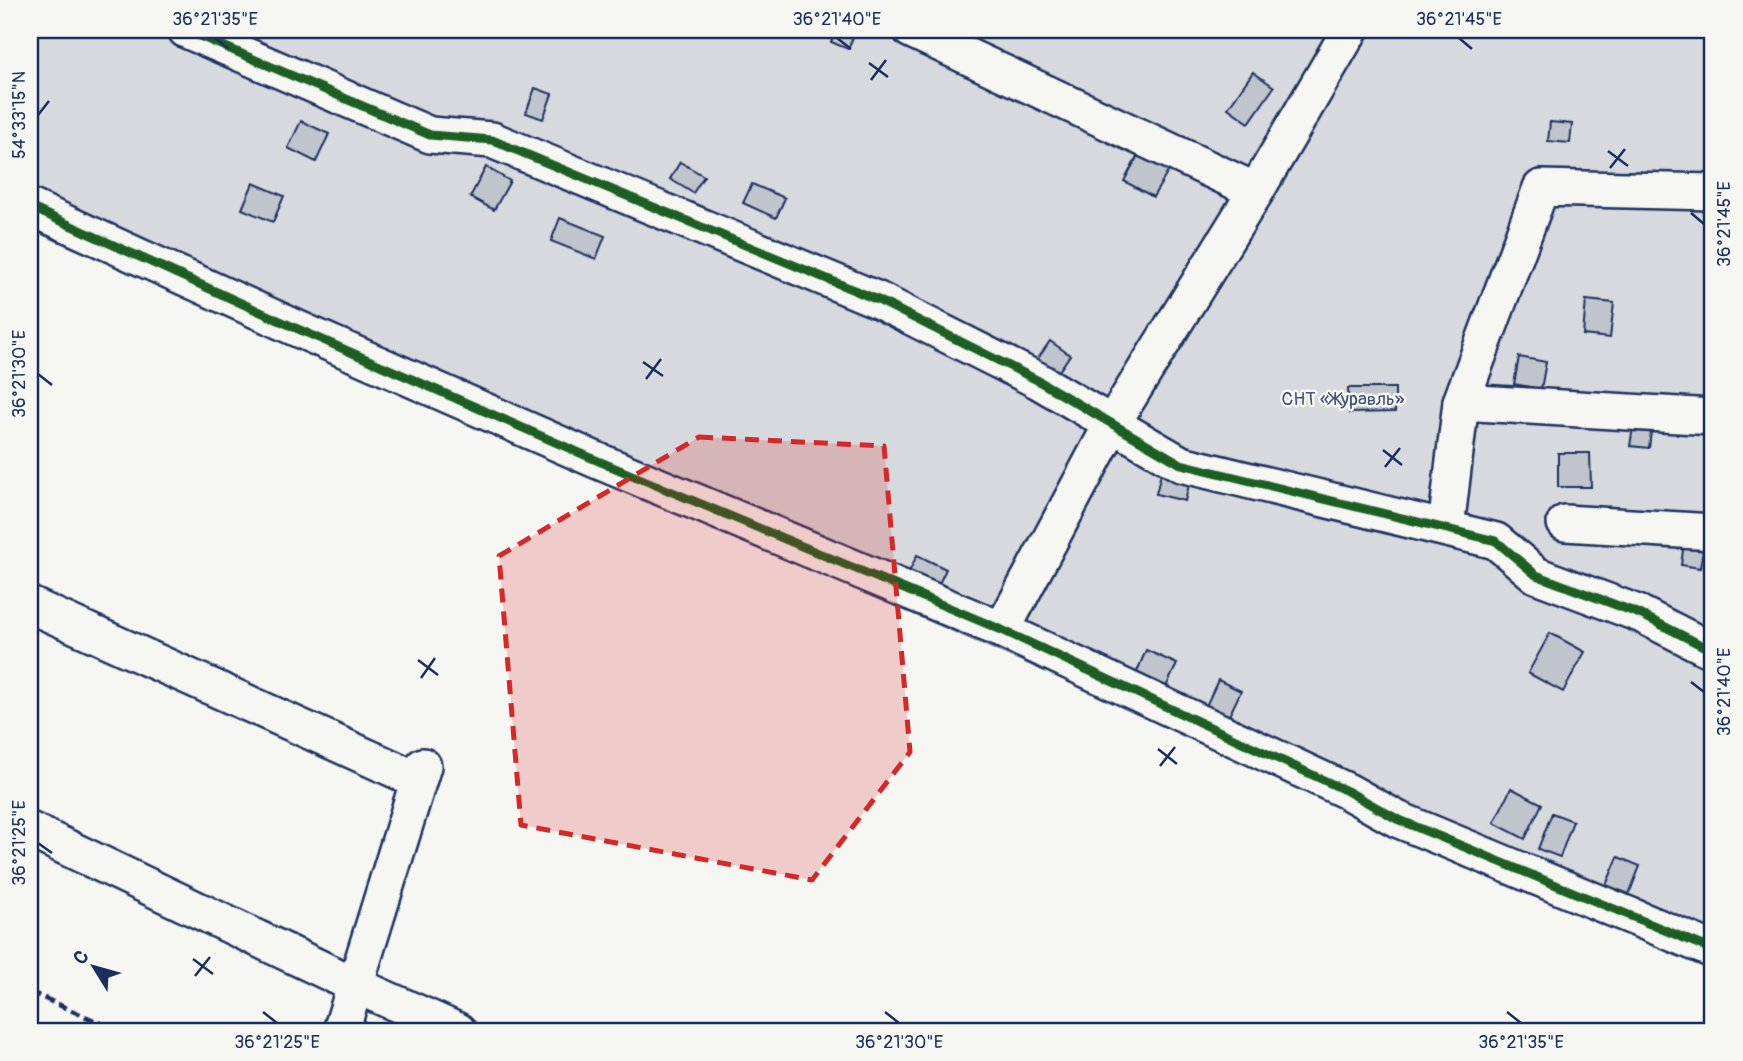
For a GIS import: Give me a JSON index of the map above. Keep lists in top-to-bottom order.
{
  "parks": ["СНТ «Журавль»"],
  "north": "top left",
  "coordinates": [
    "36°21'35\"E",
    "36°21'40\"E",
    "36°21'45\"E",
    "54°33'15\"N",
    "36°21'30\"E",
    "36°21'25\"E"
  ]
}
